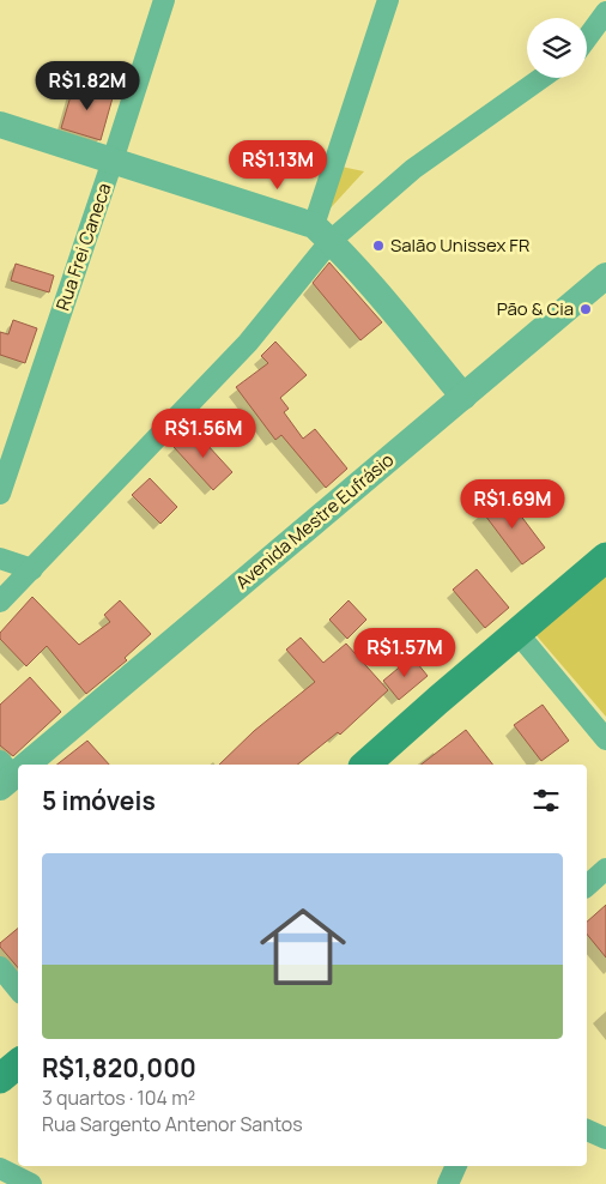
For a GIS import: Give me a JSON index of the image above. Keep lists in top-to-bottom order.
{
  "streets": {
    "street": ["Rua Frei Caneca", "Avenida Mestre Eufrásio"]
  },
  "places": ["Salão Unissex FR", "Pão & Cia"],
  "page": {
    "price": [
      "R$1.82M",
      "R$1.13M",
      "R$1.56M",
      "R$1.69M",
      "R$1.57M"
    ],
    "heading": "5 imóveis",
    "list": [
      {
        "name": "R$1,820,000",
        "note": "3 quartos · 104 m² · Rua Sargento Antenor Santos"
      }
    ]
  }
}
